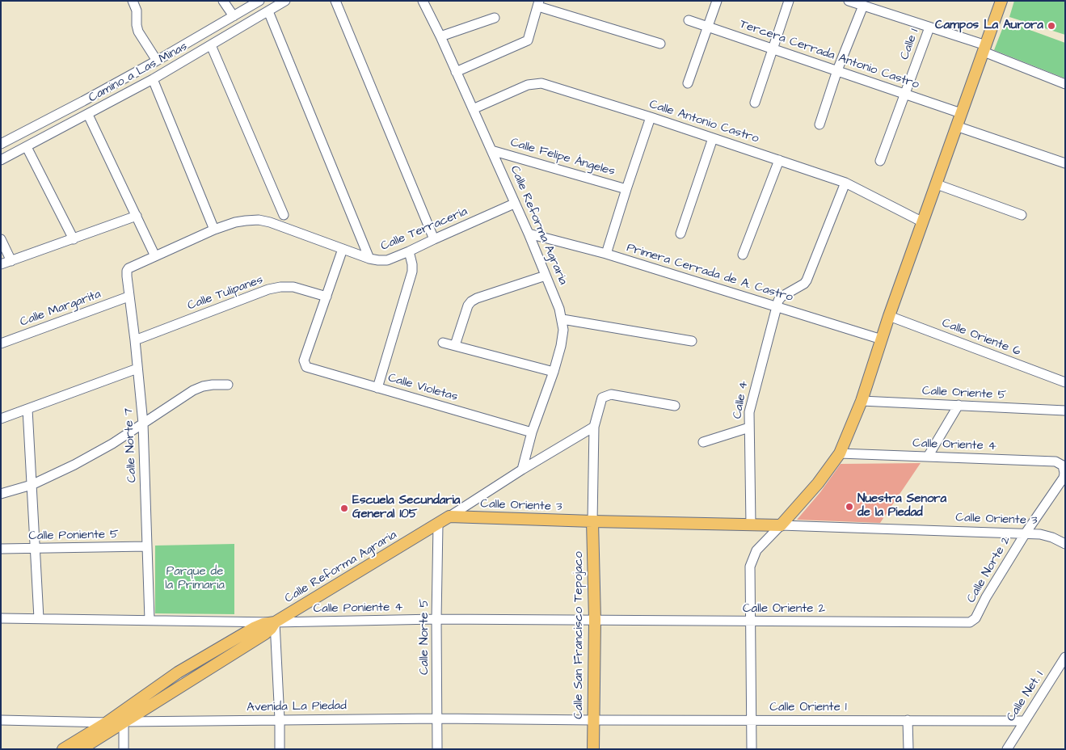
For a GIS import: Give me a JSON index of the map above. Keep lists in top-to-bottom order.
{
  "streets": {
    "main road": ["Calle Reforma Agraria", "Calle Oriente 3", "Calle San Francisco Tepojaco"],
    "street": [
      "Calle 1",
      "Tercera Cerrada Antonio Castro",
      "Camino a Las Minas",
      "Calle Antonio Castro",
      "Calle Felipe Ángeles",
      "Calle Terracería",
      "Primera Cerrada de A. Castro",
      "Calle Tulipanes",
      "Calle Margarita",
      "Calle Oriente 6",
      "Calle Violetas",
      "Calle Oriente 5",
      "Calle 4",
      "Calle Norte 7",
      "Calle Oriente 4",
      "Calle Poniente 5",
      "Calle Norte 2",
      "Calle Poniente 4",
      "Calle Oriente 2",
      "Calle Norte 5",
      "Calle Net. 1",
      "Avenida La Piedad",
      "Calle Oriente 1"
    ]
  },
  "crossings": [
    ["Calle 1", "Tercera Cerrada Antonio Castro"],
    ["Calle Antonio Castro", "Calle Reforma Agraria"],
    ["Calle Felipe Ángeles", "Calle Reforma Agraria"],
    ["Calle Reforma Agraria", "Calle Terracería"],
    ["Calle Reforma Agraria", "Primera Cerrada de A. Castro"],
    ["Calle Reforma Agraria", "Calle Violetas"],
    ["Calle Reforma Agraria", "Calle Oriente 3"],
    ["Calle Reforma Agraria", "Calle Poniente 4"],
    ["Calle Reforma Agraria", "Calle Norte 5"],
    ["Calle Reforma Agraria", "Avenida La Piedad"],
    ["Calle Terracería", "Calle Norte 7"],
    ["Primera Cerrada de A. Castro", "Calle 4"],
    ["Calle Tulipanes", "Calle Violetas"],
    ["Calle Tulipanes", "Calle Norte 7"],
    ["Calle Margarita", "Calle Norte 7"],
    ["Calle 4", "Calle Oriente 3"],
    ["Calle Norte 7", "Calle Poniente 5"],
    ["Calle Norte 7", "Calle Poniente 4"],
    ["Calle Oriente 4", "Calle Norte 2"],
    ["Calle Oriente 3", "Calle Norte 2"],
    ["Calle Oriente 3", "Calle San Francisco Tepojaco"],
    ["Calle Norte 2", "Calle Oriente 2"],
    ["Calle Poniente 4", "Calle Oriente 2"],
    ["Calle Poniente 4", "Calle San Francisco Tepojaco"],
    ["Calle Poniente 4", "Calle Norte 5"],
    ["Calle Oriente 2", "Calle San Francisco Tepojaco"],
    ["Calle San Francisco Tepojaco", "Avenida La Piedad"],
    ["Calle San Francisco Tepojaco", "Calle Oriente 1"],
    ["Calle Norte 5", "Avenida La Piedad"],
    ["Calle Net. 1", "Calle Oriente 1"],
    ["Avenida La Piedad", "Calle Oriente 1"]
  ],
  "parks": ["Parque de la Primaria"],
  "places": ["Campos La Aurora", "Nuestra Senora de la Piedad", "Escuela Secundaria General 105"]
}
